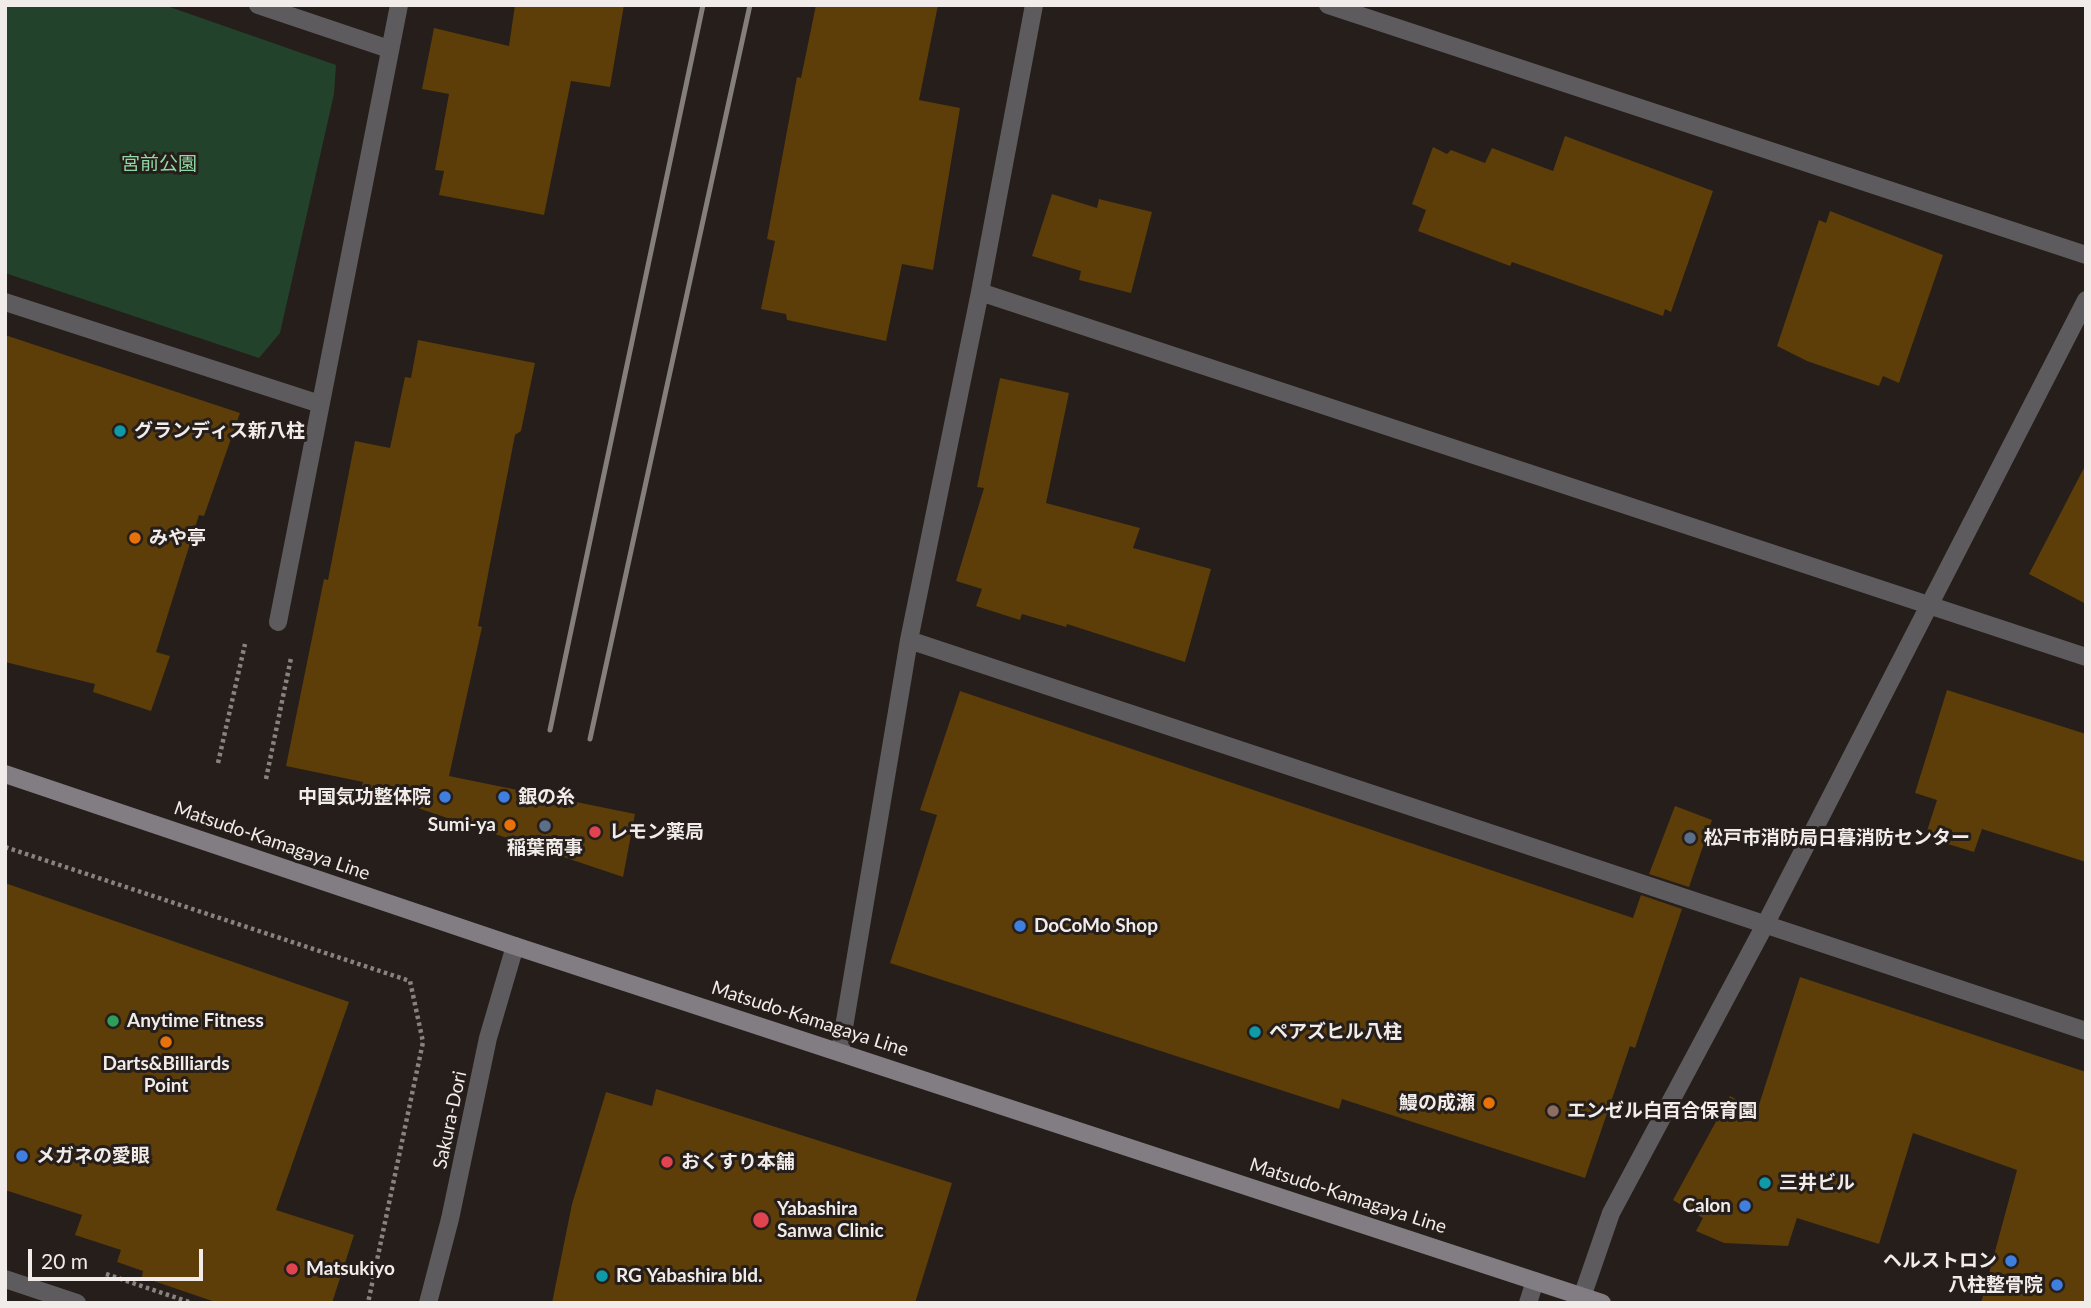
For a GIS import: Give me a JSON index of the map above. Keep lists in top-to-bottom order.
{
  "streets": {
    "main road": ["Matsudo-Kamagaya Line"],
    "street": ["Sakura-Dori"]
  },
  "crossings": [
    ["Matsudo-Kamagaya Line", "Sakura-Dori"]
  ],
  "parks": ["宮前公園"],
  "places": [
    "グランディス新八柱",
    "みや亭",
    "中国気功整体院",
    "銀の糸",
    "Sumi-ya",
    "稲葉商事",
    "レモン薬局",
    "松戸市消防局日暮消防センター",
    "DoCoMo Shop",
    "Anytime Fitness",
    "ペアズヒル八柱",
    "Darts&Billiards Point",
    "鰻の成瀬",
    "エンゼル白百合保育園",
    "メガネの愛眼",
    "おくすり本舗",
    "三井ビル",
    "Calon",
    "Yabashira Sanwa Clinic",
    "ヘルストロン",
    "Matsukiyo",
    "RG Yabashira bld.",
    "八柱整骨院"
  ],
  "scale_bar": "20 m"
}
